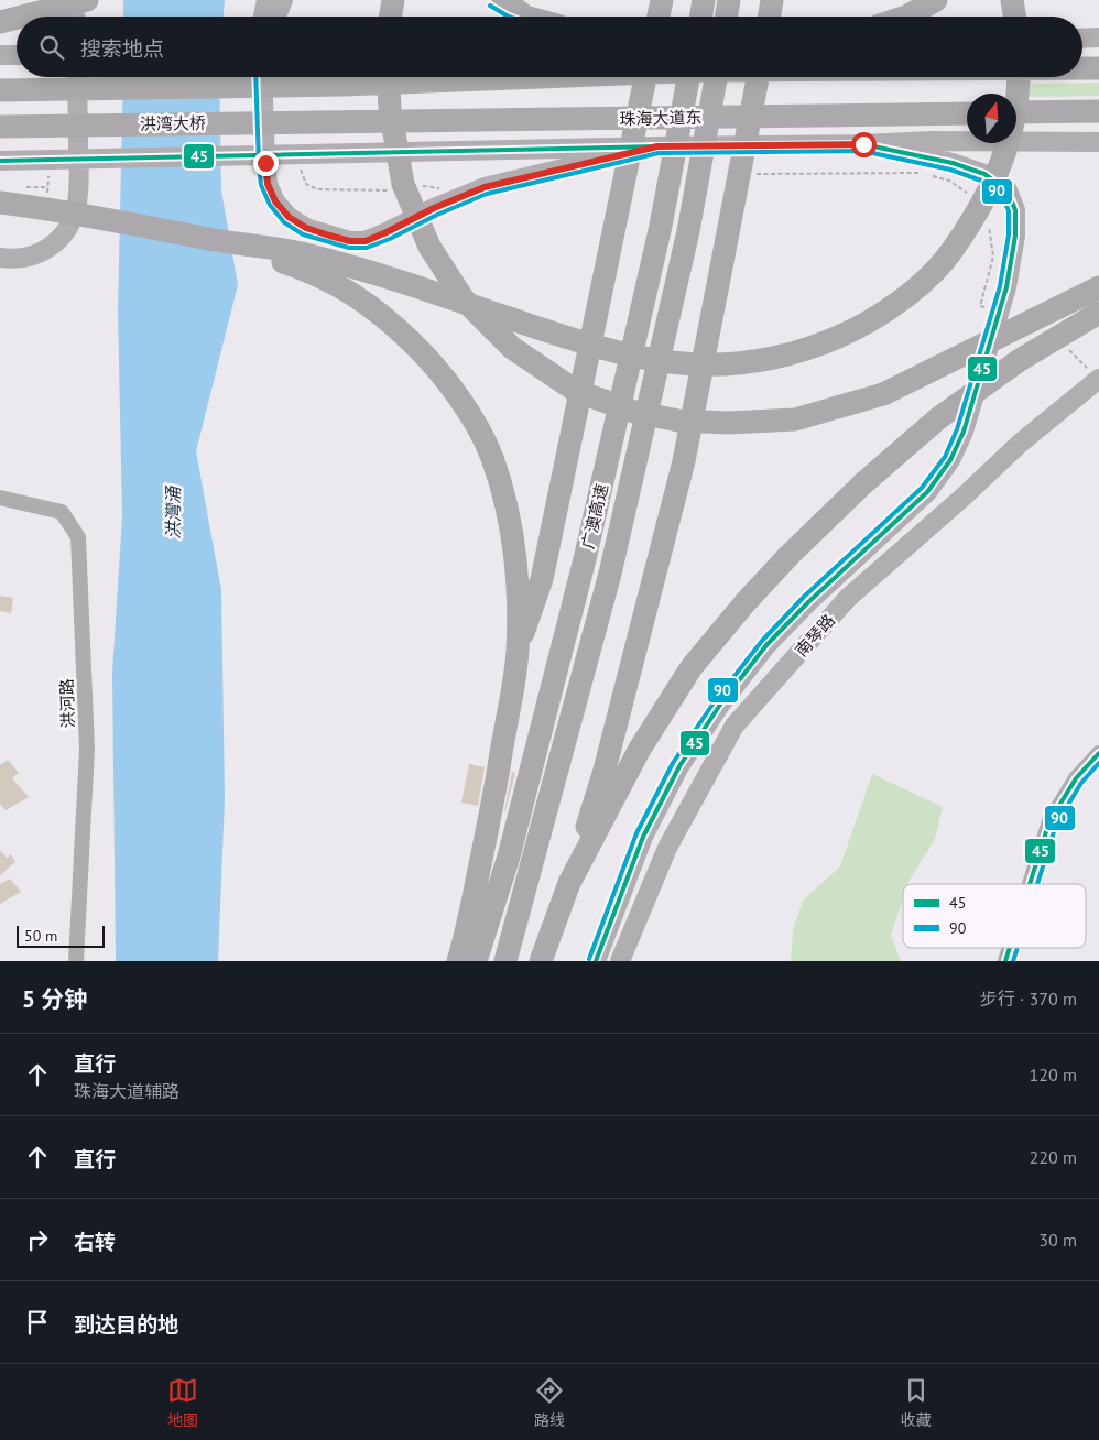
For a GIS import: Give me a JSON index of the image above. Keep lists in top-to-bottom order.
{
  "streets": {
    "highway": ["珠海大道东", "洪湾大桥", "广澳高速"],
    "main road": ["南琴路"],
    "street": ["洪河路"]
  },
  "crossings": [
    ["珠海大道东", "洪湾大桥"]
  ],
  "water": ["洪灣涌"],
  "lines": ["transit line 90", "transit line 45"],
  "legend": ["45", "90"],
  "scale_bar": "50 m",
  "north": "top",
  "page": {
    "search": "搜索地点",
    "scale": "50 m",
    "heading": ["5 分钟", "步行 · 370 m"],
    "list": [
      ["直行", "珠海大道辅路", "120 m"],
      ["直行", "220 m"],
      ["右转", "30 m"],
      "到达目的地"
    ],
    "nav": ["地图", "路线", "收藏"]
  }
}
